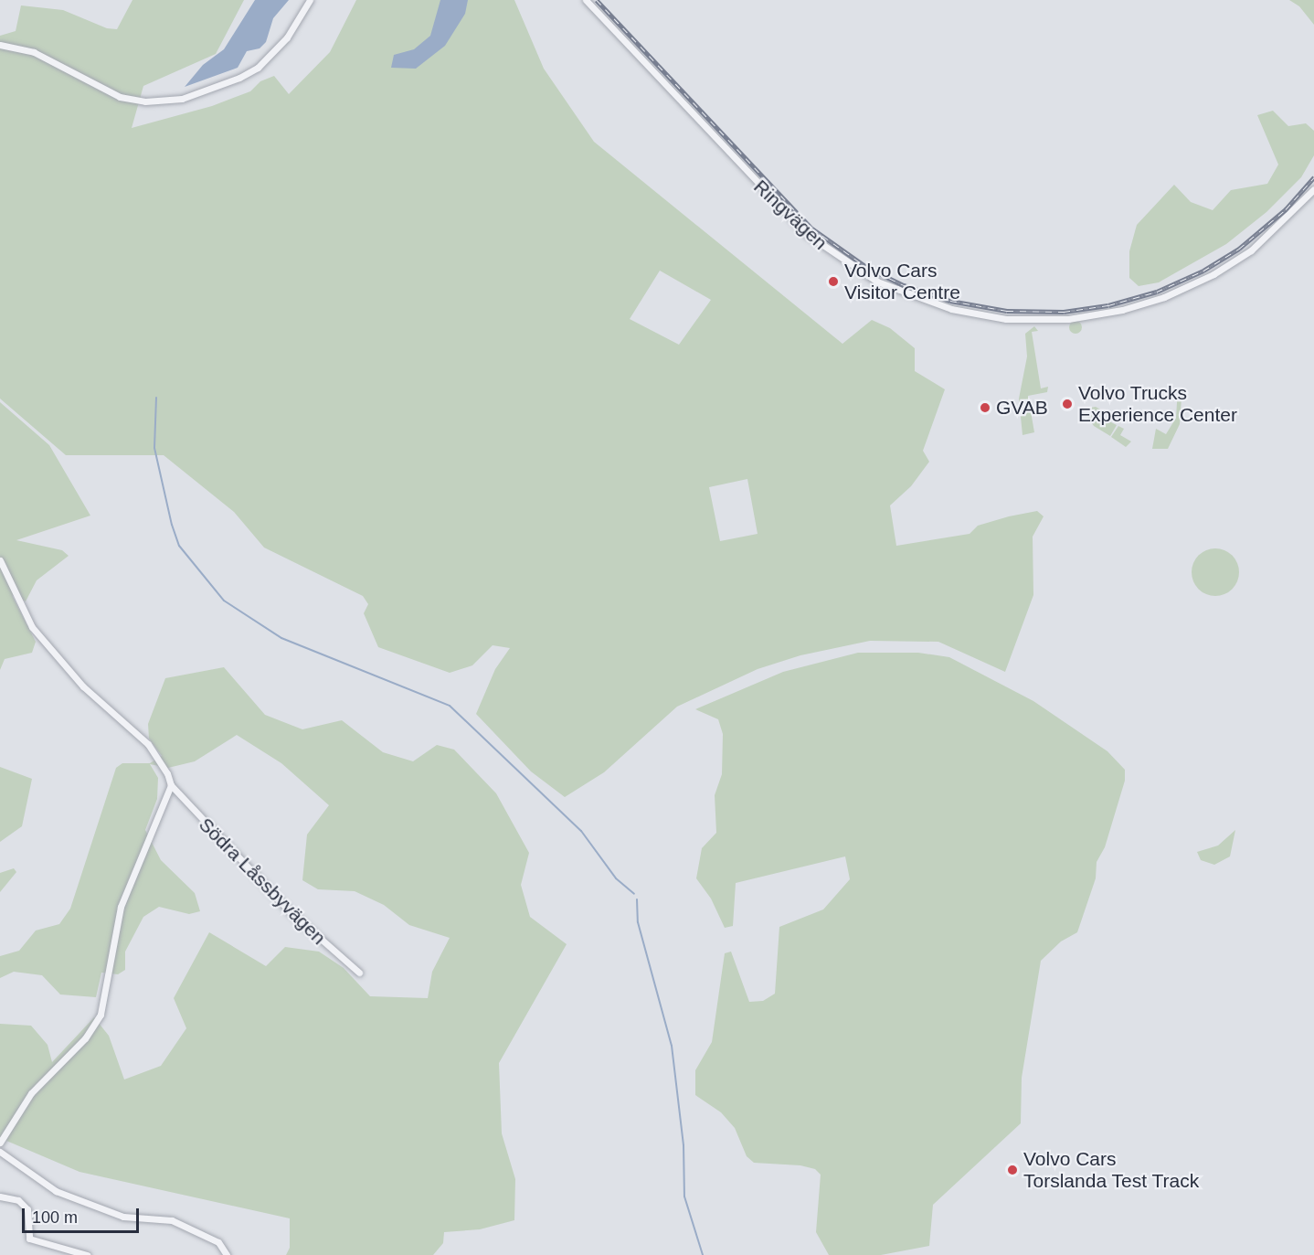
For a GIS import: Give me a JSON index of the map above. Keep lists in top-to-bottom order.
{
  "streets": {
    "street": ["Ringvägen", "Södra Låssbyvägen"]
  },
  "places": [
    "Volvo Cars Visitor Centre",
    "Volvo Trucks Experience Center",
    "GVAB",
    "Volvo Cars Torslanda Test Track"
  ],
  "scale_bar": "100 m"
}
